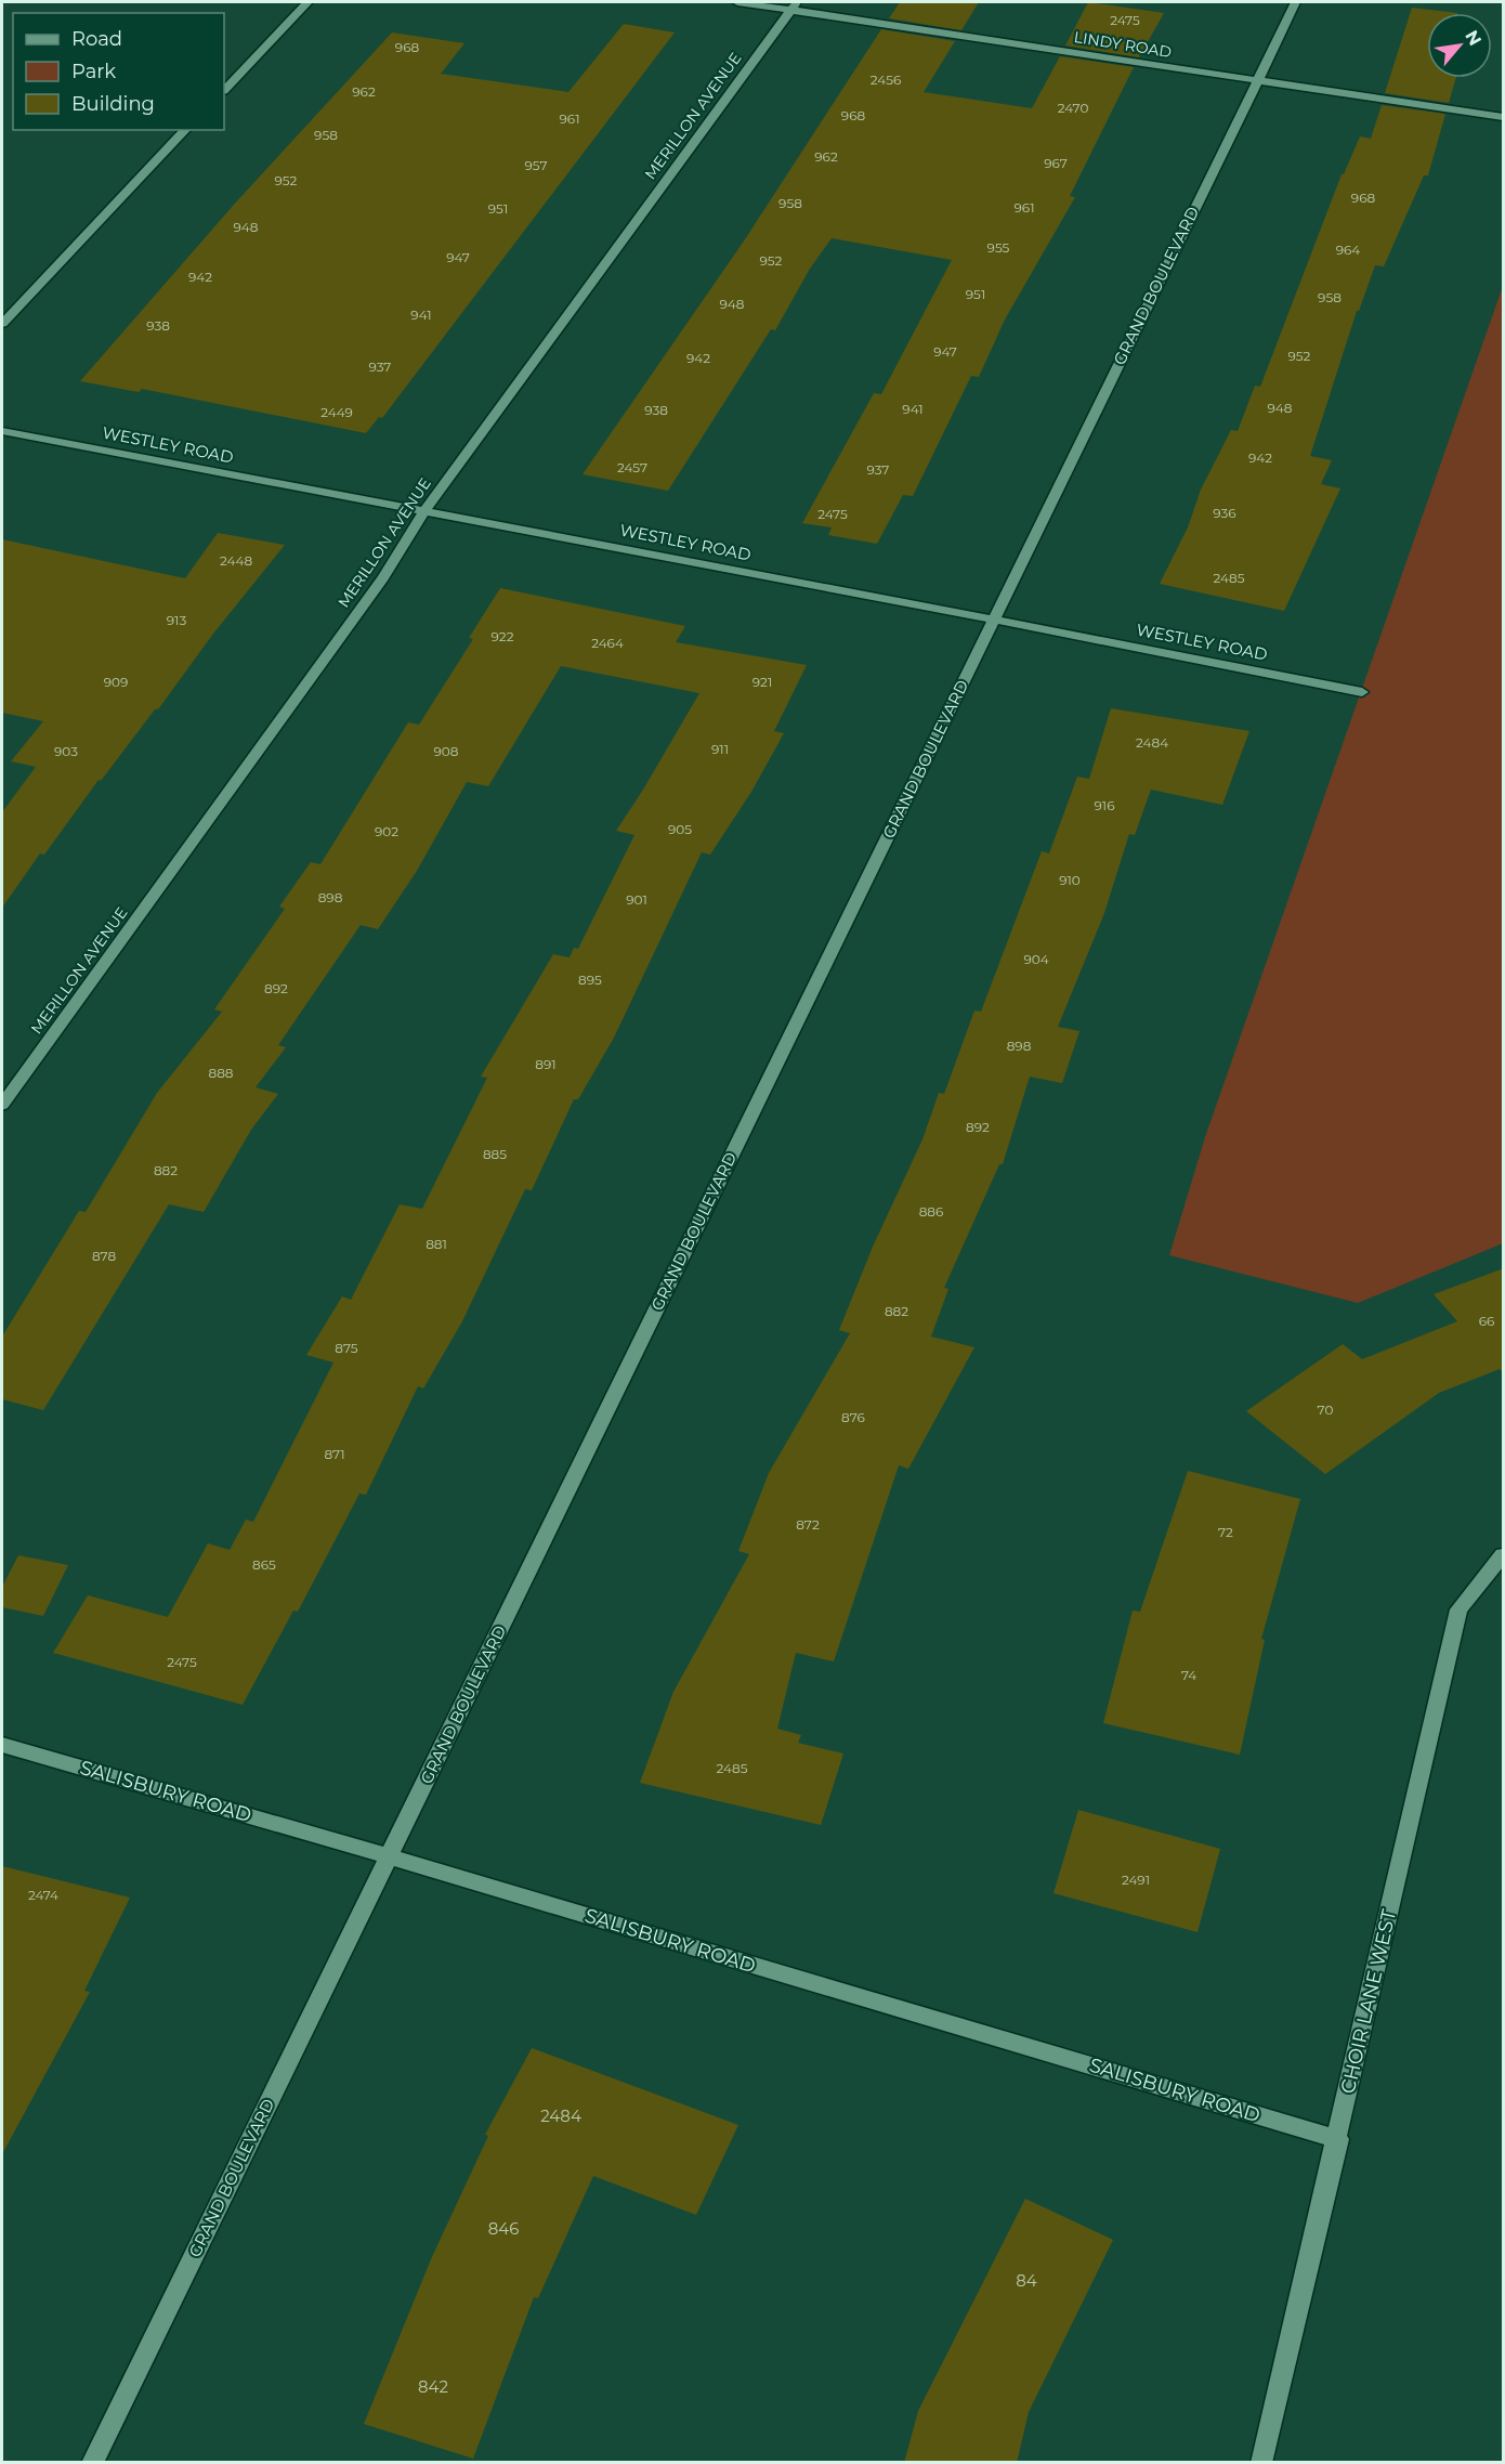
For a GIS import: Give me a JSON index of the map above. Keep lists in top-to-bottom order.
{
  "streets": {
    "street": [
      "LINDY ROAD",
      "MERILLON AVENUE",
      "GRAND BOULEVARD",
      "WESTLEY ROAD",
      "SALISBURY ROAD",
      "CHOIR LANE WEST"
    ]
  },
  "crossings": [
    ["LINDY ROAD", "MERILLON AVENUE"],
    ["LINDY ROAD", "GRAND BOULEVARD"],
    ["MERILLON AVENUE", "WESTLEY ROAD"],
    ["GRAND BOULEVARD", "WESTLEY ROAD"],
    ["GRAND BOULEVARD", "SALISBURY ROAD"],
    ["SALISBURY ROAD", "CHOIR LANE WEST"]
  ],
  "house_numbers": [
    "2475",
    "968",
    "2456",
    "962",
    "2470",
    "968",
    "961",
    "958",
    "962",
    "967",
    "957",
    "952",
    "968",
    "958",
    "961",
    "951",
    "948",
    "955",
    "964",
    "947",
    "952",
    "942",
    "951",
    "958",
    "948",
    "941",
    "938",
    "947",
    "952",
    "942",
    "937",
    "948",
    "941",
    "938",
    "2449",
    "942",
    "2457",
    "937",
    "936",
    "2475",
    "2448",
    "2485",
    "913",
    "922",
    "2464",
    "909",
    "921",
    "2484",
    "911",
    "903",
    "908",
    "916",
    "905",
    "902",
    "910",
    "898",
    "901",
    "904",
    "895",
    "892",
    "898",
    "891",
    "888",
    "892",
    "885",
    "882",
    "886",
    "881",
    "878",
    "882",
    "66",
    "875",
    "70",
    "876",
    "871",
    "872",
    "72",
    "865",
    "2475",
    "74",
    "2485",
    "2491",
    "2474",
    "2484",
    "846",
    "84",
    "842"
  ],
  "legend": ["Road", "Park", "Building"],
  "north": "top right"
}
